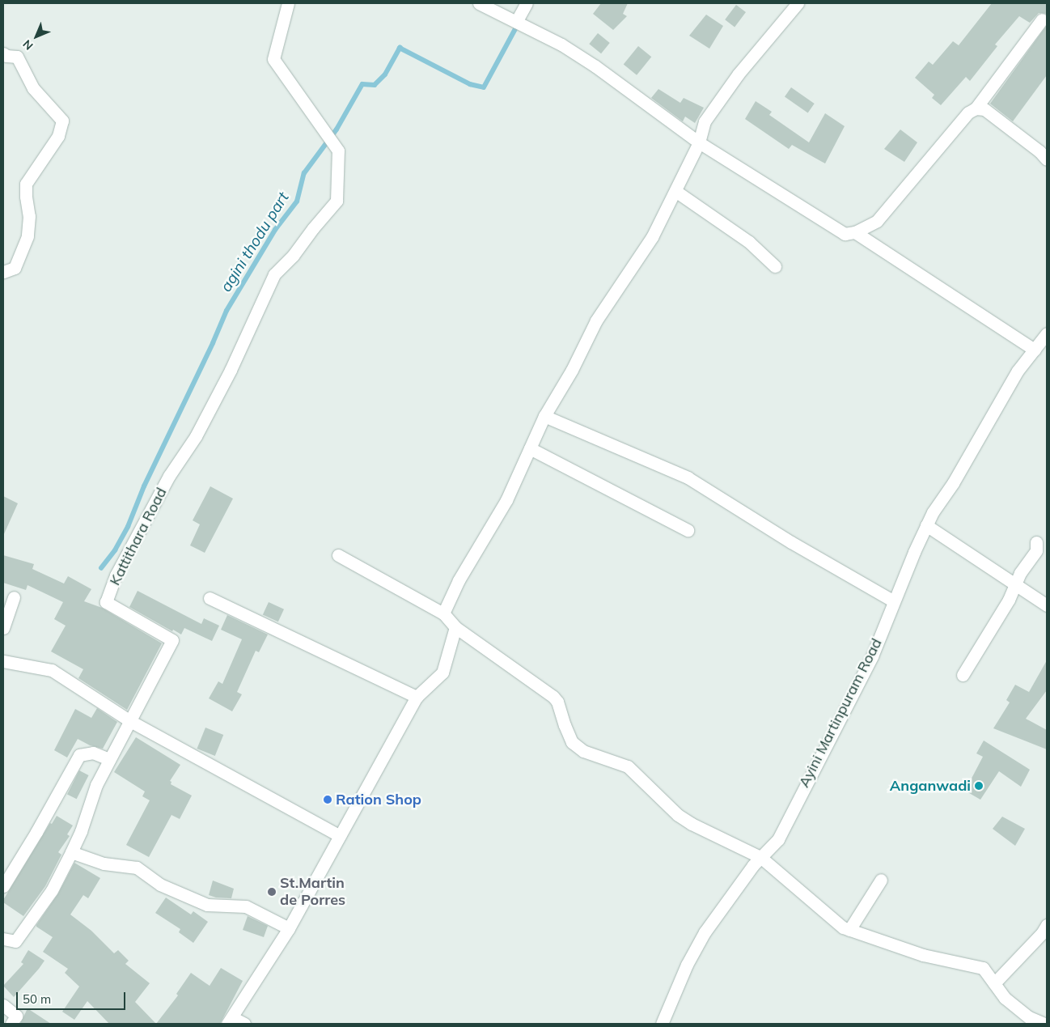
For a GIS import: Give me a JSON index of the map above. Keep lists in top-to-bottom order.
{
  "streets": {
    "street": ["Kattithara Road", "Ayini Martinpuram Road"]
  },
  "water": ["agini thodu part"],
  "places": ["Anganwadi", "Ration Shop", "St.Martin de Porres"],
  "scale_bar": "50 m",
  "north": "bottom left"
}
